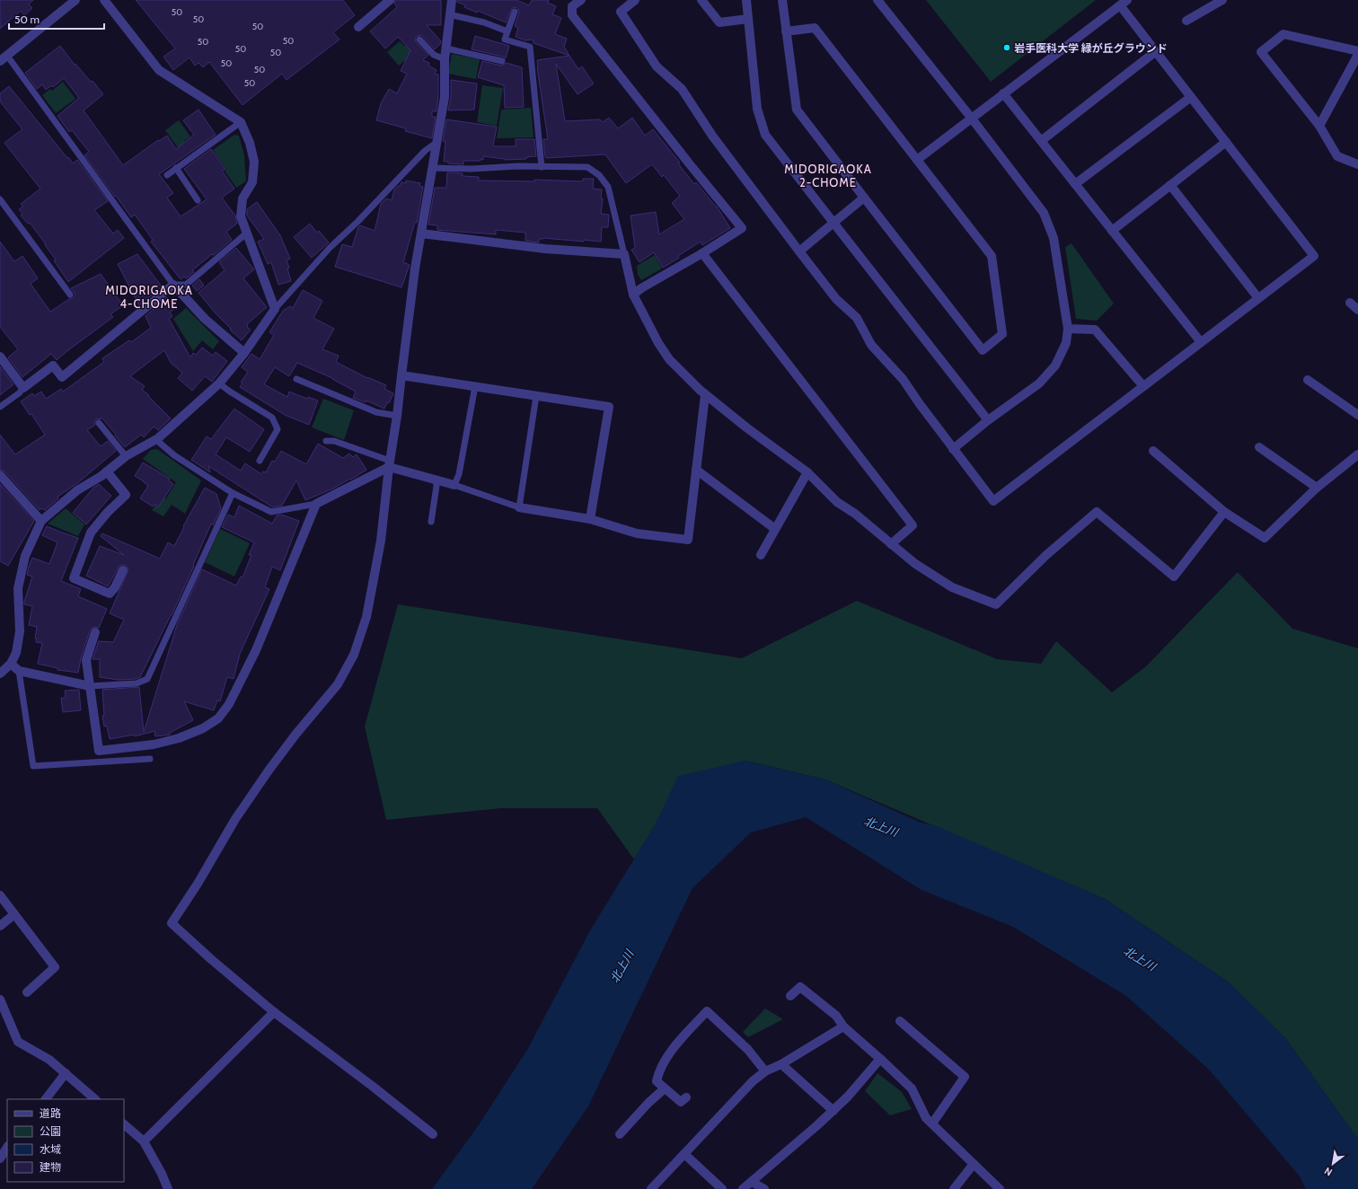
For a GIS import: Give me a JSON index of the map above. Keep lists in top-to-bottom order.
{
  "districts": ["MIDORIGAOKA 2-CHOME", "MIDORIGAOKA 4-CHOME"],
  "water": ["北上川"],
  "places": ["岩手医科大学 緑が丘グラウンド"],
  "house_numbers": [
    "50",
    "50",
    "50",
    "50",
    "50",
    "50",
    "50",
    "50",
    "50",
    "50"
  ],
  "legend": [
    "道路",
    "公園",
    "水域",
    "建物"
  ],
  "scale_bar": "50 m",
  "north": "bottom left"
}
